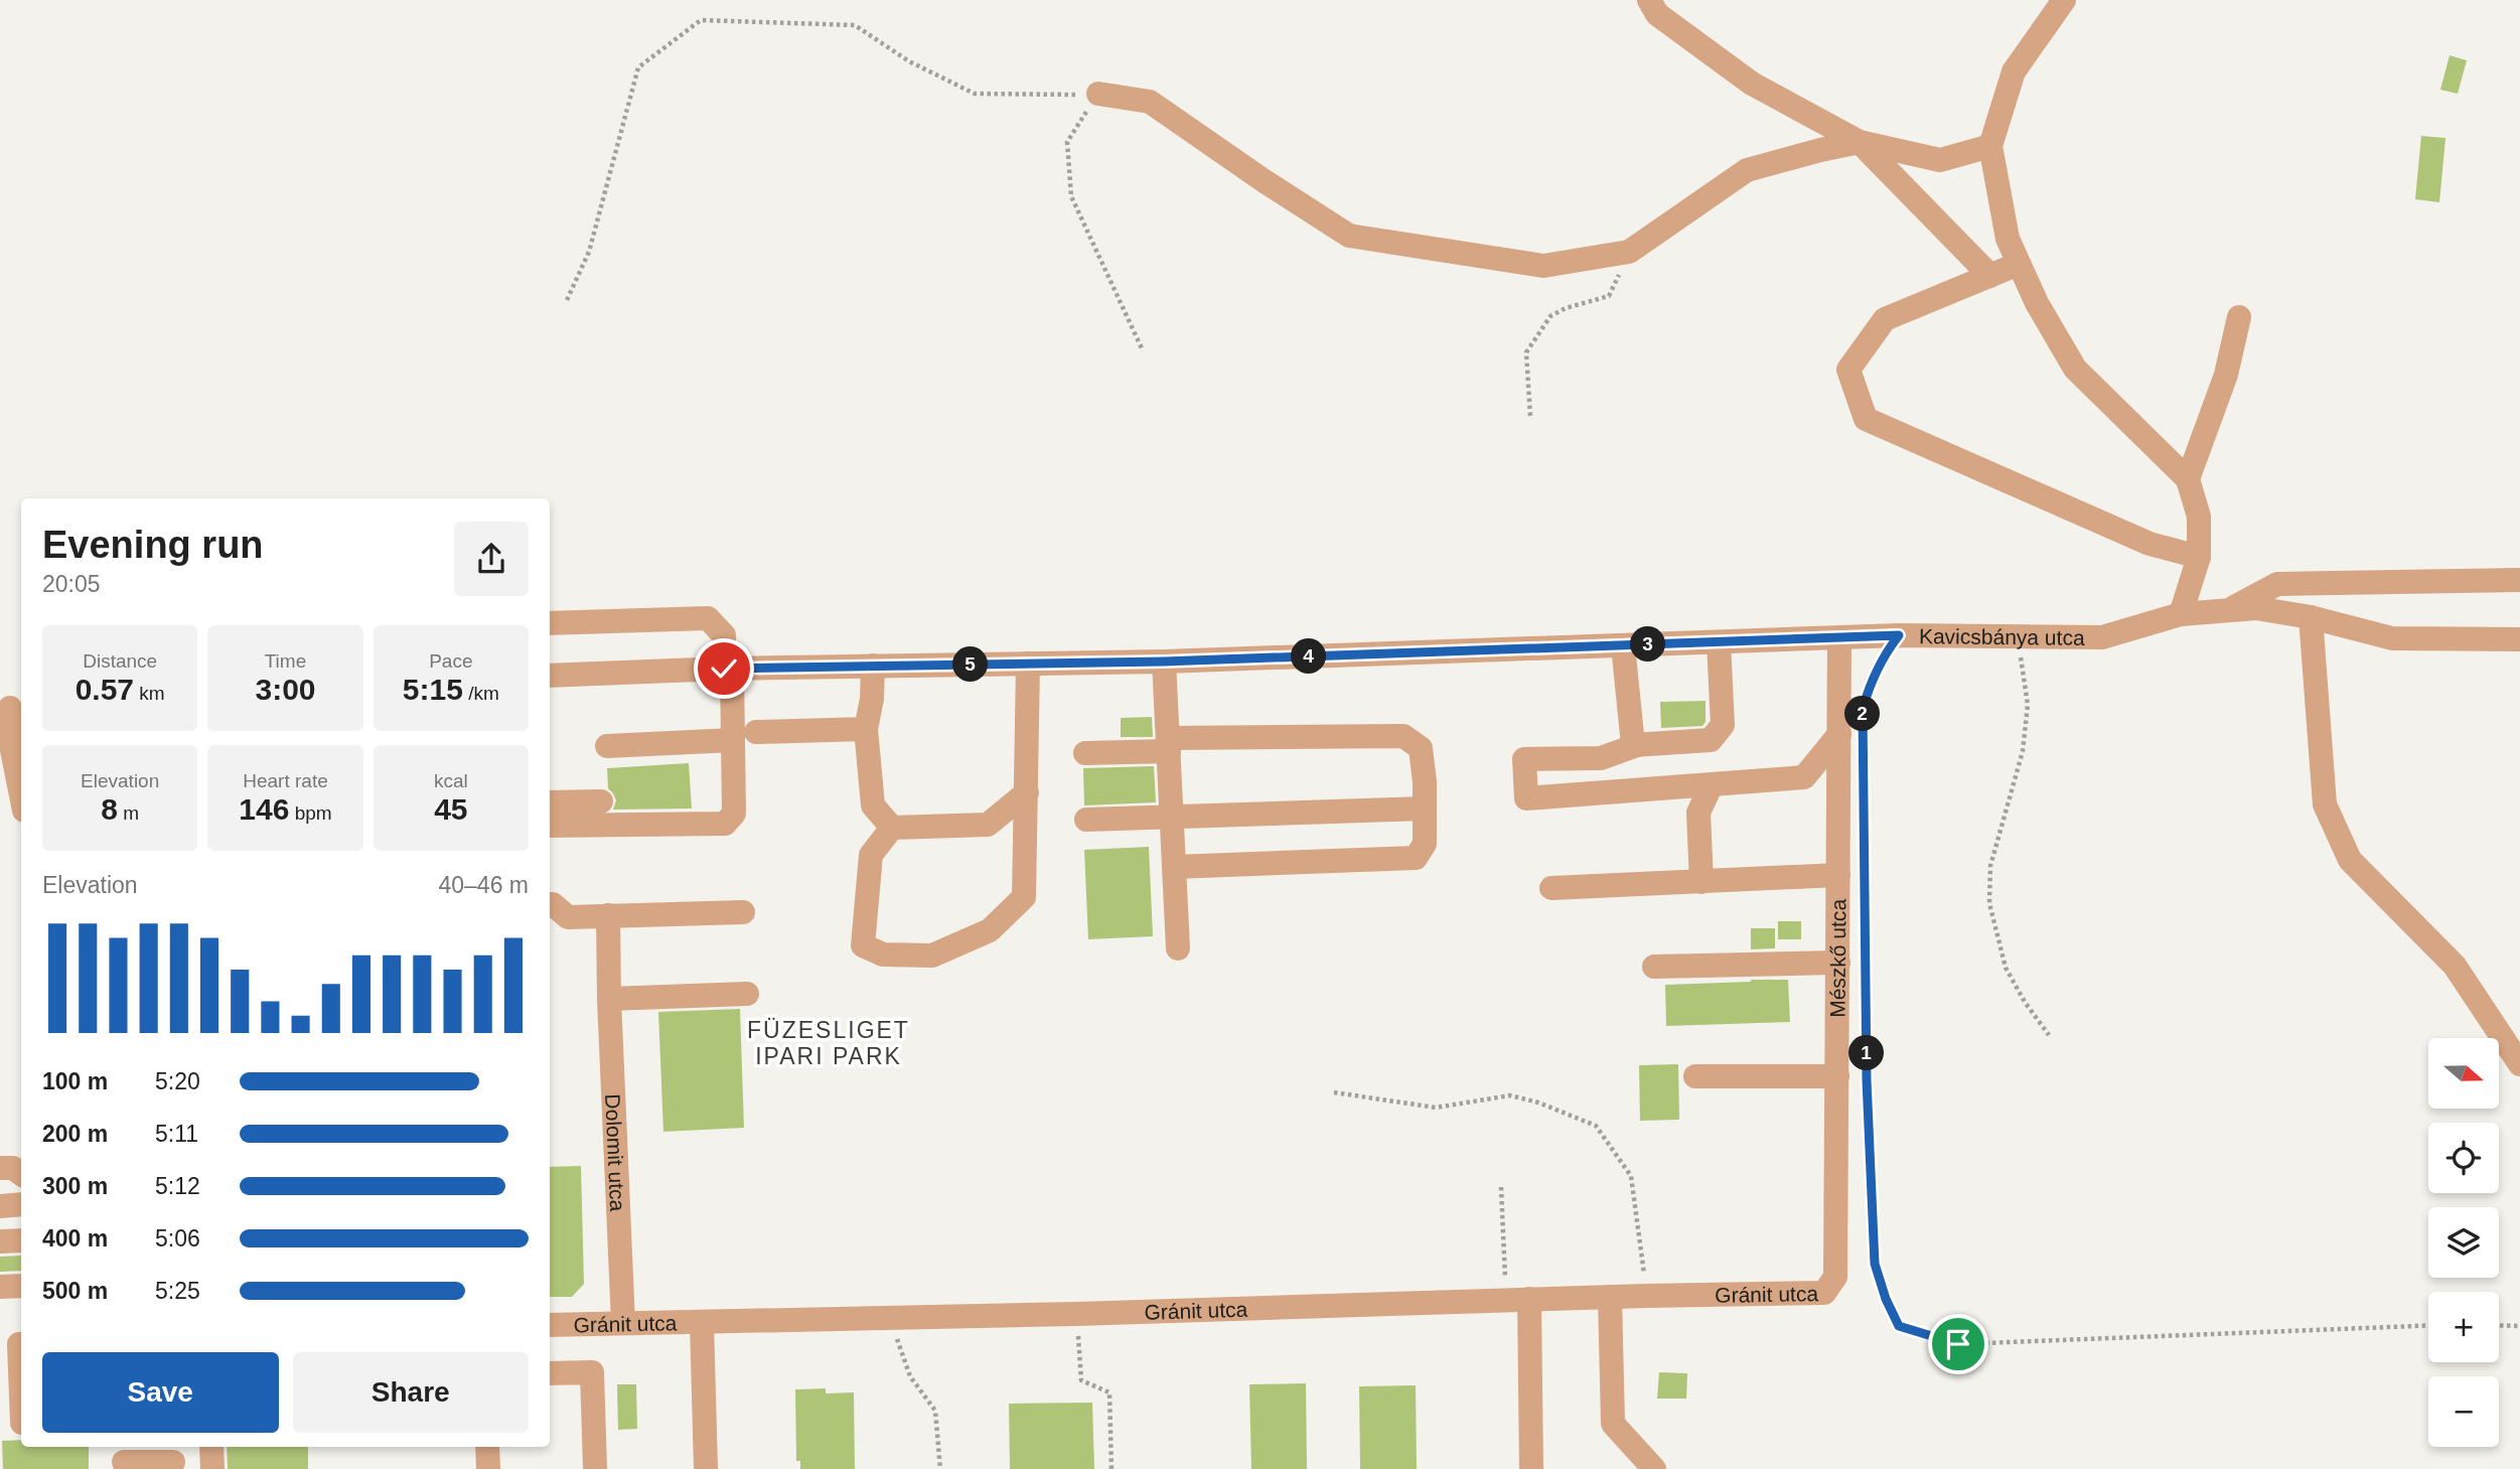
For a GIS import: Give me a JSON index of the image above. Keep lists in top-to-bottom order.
{
  "streets": {
    "street": [
      "Kavicsbánya utca",
      "Mészkő utca",
      "Dolomit utca",
      "Gránit utca"
    ]
  },
  "crossings": [
    ["Kavicsbánya utca", "Mészkő utca"],
    ["Mészkő utca", "Gránit utca"],
    ["Dolomit utca", "Gránit utca"]
  ],
  "districts": ["FÜZESLIGET IPARI PARK"],
  "north": "right",
  "page": {
    "heading": ["Evening run", "20:05"],
    "stats": [
      ["Distance", "0.57 km"],
      ["Time", "3:00"],
      ["Pace", "5:15 /km"],
      ["Elevation", "8 m"],
      ["Heart rate", "146 bpm"],
      ["kcal", "45"]
    ],
    "pins": [
      "3",
      "4",
      "5",
      "2",
      "1"
    ],
    "chart": ["Elevation", "40–46 m"],
    "map_buttons": ["+", "−"],
    "list": [
      {
        "name": "100 m",
        "note": "5:20"
      },
      {
        "name": "200 m",
        "note": "5:11"
      },
      {
        "name": "300 m",
        "note": "5:12"
      },
      {
        "name": "400 m",
        "note": "5:06"
      },
      {
        "name": "500 m",
        "note": "5:25"
      }
    ],
    "buttons": ["Save", "Share"]
  }
}
